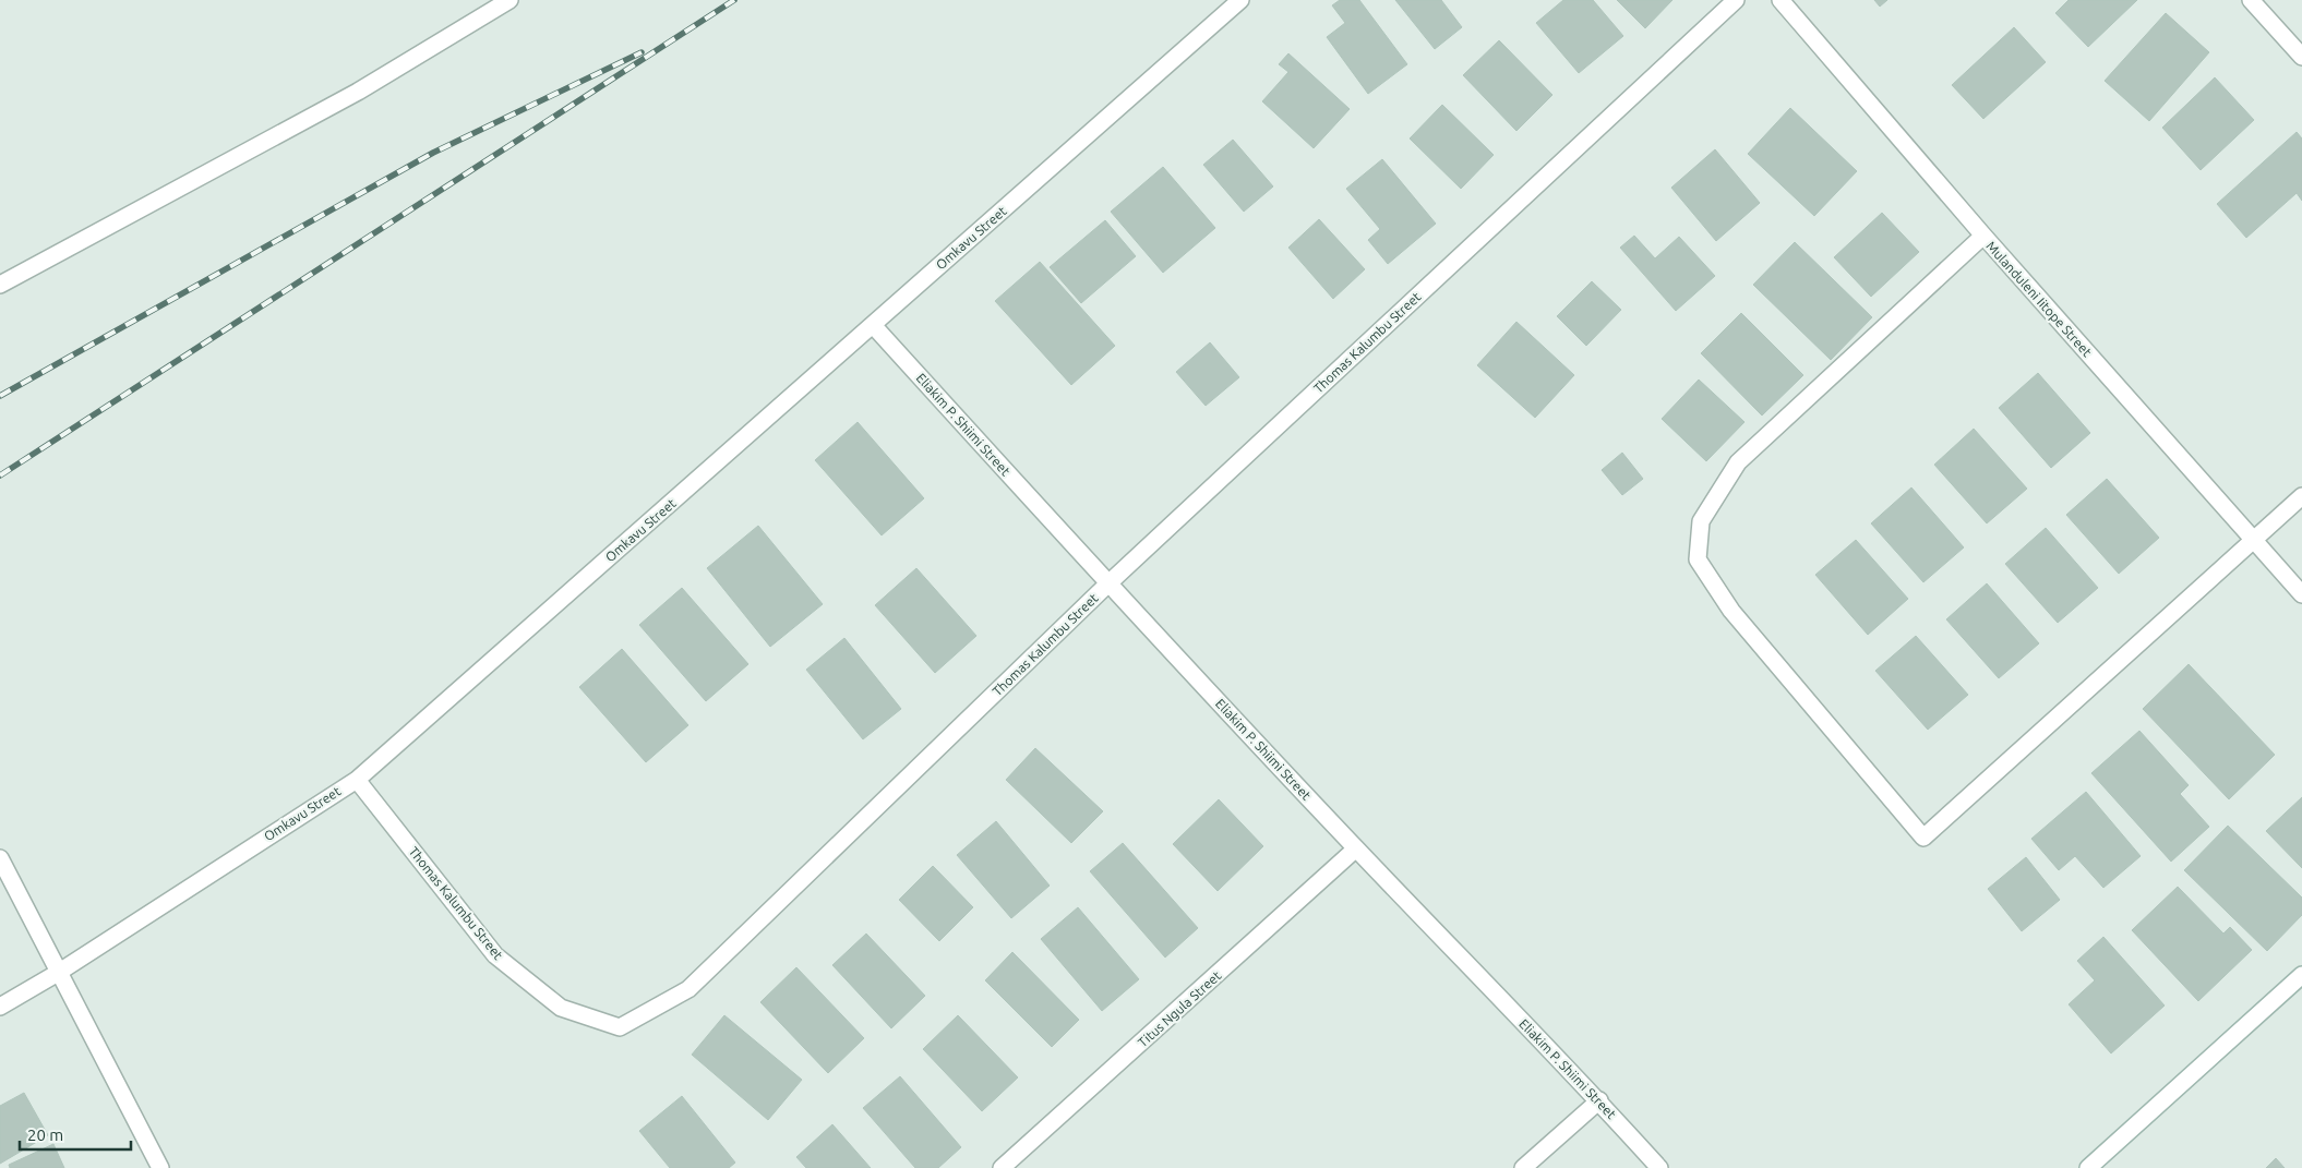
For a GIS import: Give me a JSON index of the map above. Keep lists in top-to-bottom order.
{
  "streets": {
    "street": [
      "Omkavu Street",
      "Mulanduleni Iitope Street",
      "Thomas Kalumbu Street",
      "Eliakim P. Shiimi Street",
      "Titus Ngula Street"
    ]
  },
  "crossings": [
    ["Omkavu Street", "Thomas Kalumbu Street"],
    ["Omkavu Street", "Eliakim P. Shiimi Street"],
    ["Thomas Kalumbu Street", "Eliakim P. Shiimi Street"],
    ["Eliakim P. Shiimi Street", "Titus Ngula Street"]
  ],
  "scale_bar": "20 m"
}
